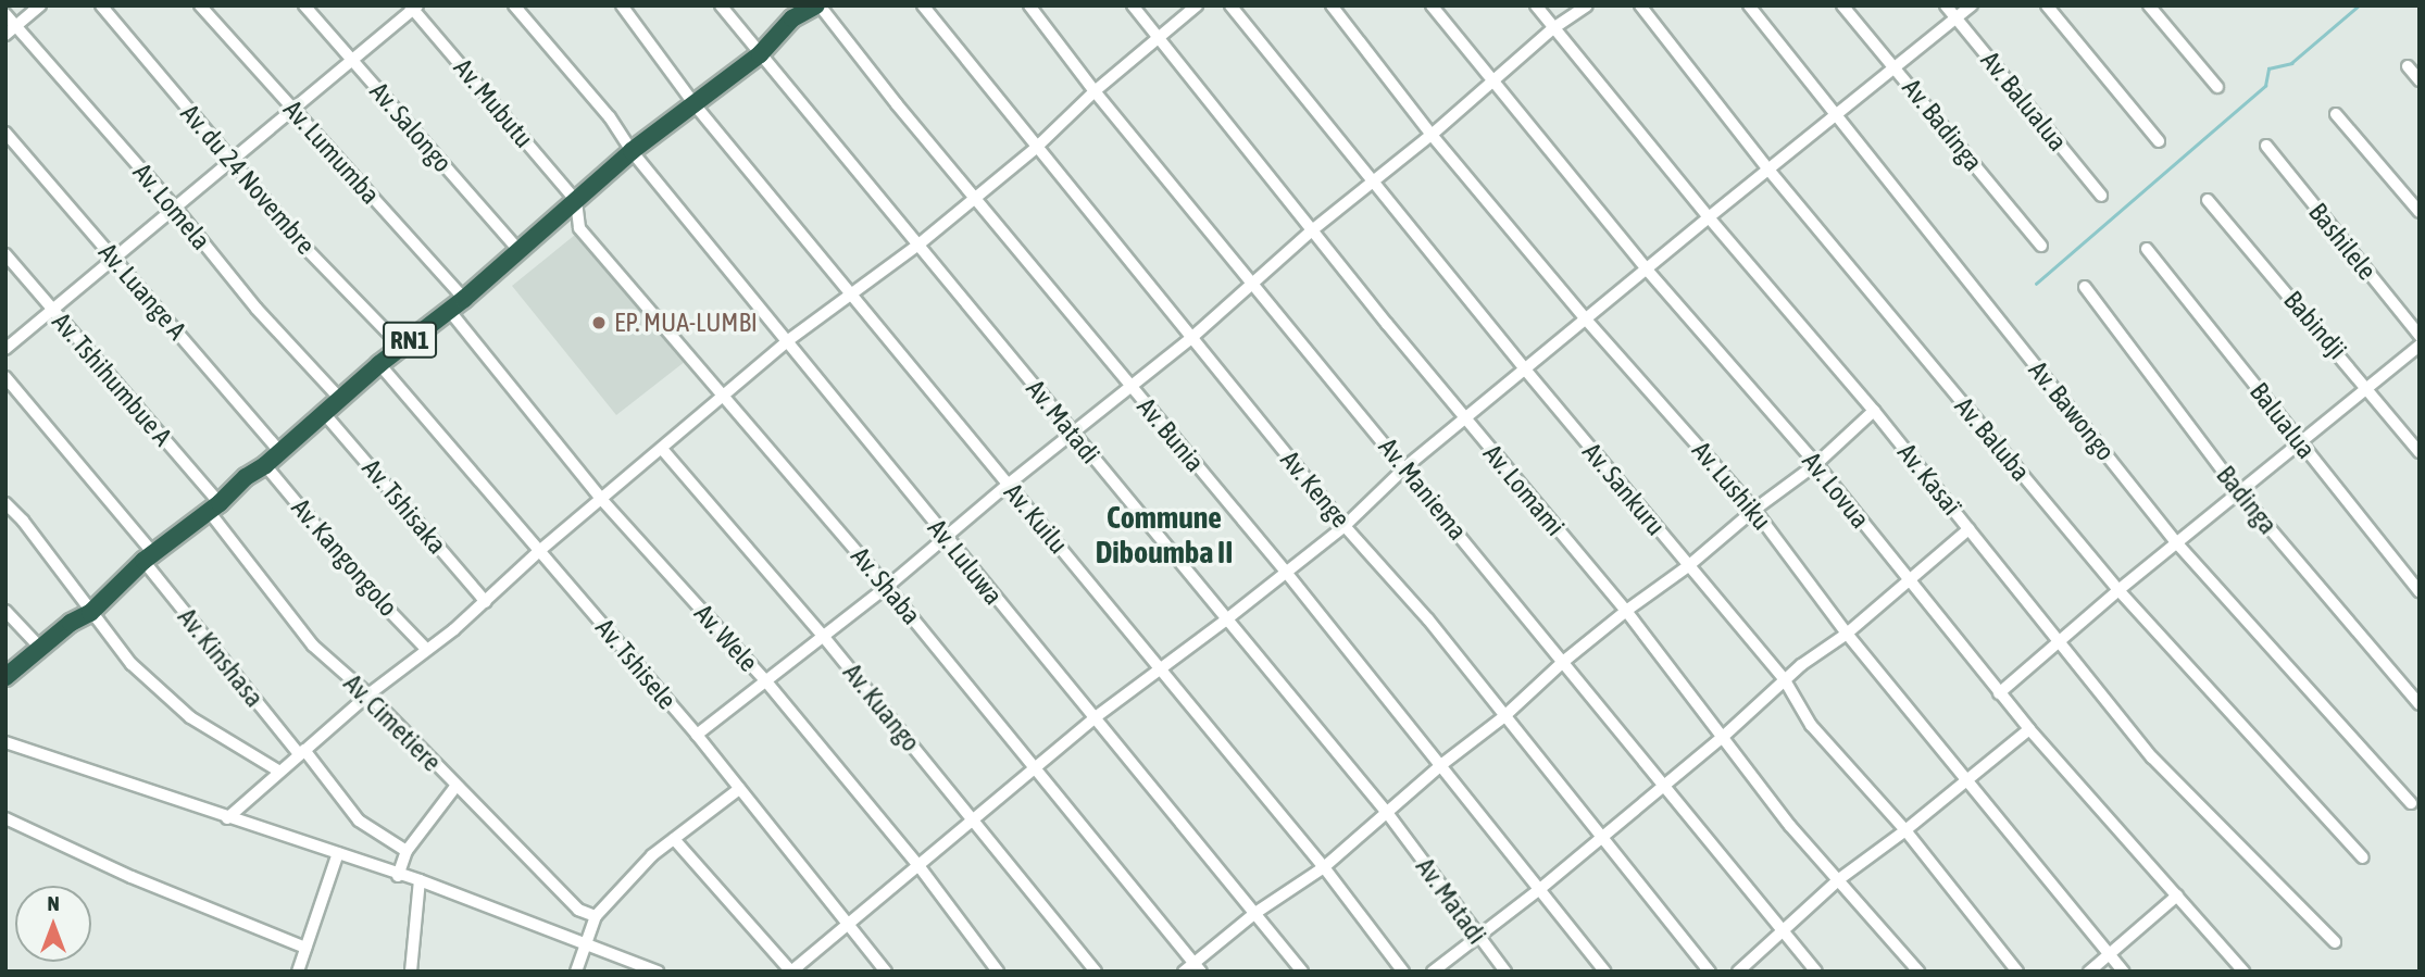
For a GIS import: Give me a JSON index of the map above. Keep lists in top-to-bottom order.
{
  "streets": {
    "highway": ["RN1"],
    "street": [
      "Av. Balualua",
      "Av. Mubutu",
      "Av. Badinga",
      "Av. Salongo",
      "Av. Lumumba",
      "Av. du 24 Novembre",
      "Av. Lomela",
      "Bashilele",
      "Av. Luange A",
      "Babindji",
      "Av. Tshihumbue A",
      "Av. Bawongo",
      "Balualua",
      "Av. Matadi",
      "Av. Bunia",
      "Av. Baluba",
      "Av. Kasaï",
      "Av. Lushiku",
      "Av. Kenge",
      "Av. Maniema",
      "Av. Sankuru",
      "Av. Lomami",
      "Av. Lovua",
      "Badinga",
      "Av. Tshisaka",
      "Av. Kuilu",
      "Av. Kangongolo",
      "Av. Luluwa",
      "Av. Shaba",
      "Av. Wele",
      "Av. Kinshasa",
      "Av. Tshisele",
      "Av. Kuango",
      "Av. Cimetiere"
    ]
  },
  "crossings": [
    ["Av. Mubutu", "RN1"],
    ["Av. Mubutu", "Av. Shaba"],
    ["Av. Salongo", "RN1"],
    ["Av. Lumumba", "RN1"],
    ["Av. Lumumba", "Av. Wele"],
    ["Av. du 24 Novembre", "RN1"],
    ["Av. Lomela", "RN1"],
    ["Av. Luange A", "RN1"],
    ["RN1", "Av. Tshihumbue A"],
    ["RN1", "Av. Matadi"],
    ["RN1", "Av. Bunia"],
    ["RN1", "Av. Tshisaka"],
    ["RN1", "Av. Kuilu"],
    ["RN1", "Av. Kangongolo"],
    ["RN1", "Av. Luluwa"],
    ["RN1", "Av. Shaba"],
    ["RN1", "Av. Wele"],
    ["RN1", "Av. Kinshasa"],
    ["RN1", "Av. Tshisele"],
    ["RN1", "Av. Cimetiere"],
    ["Av. Tshihumbue A", "Av. Cimetiere"]
  ],
  "districts": ["Commune Diboumba II"],
  "places": ["EP. MUA-LUMBI"],
  "north": "top"
}
